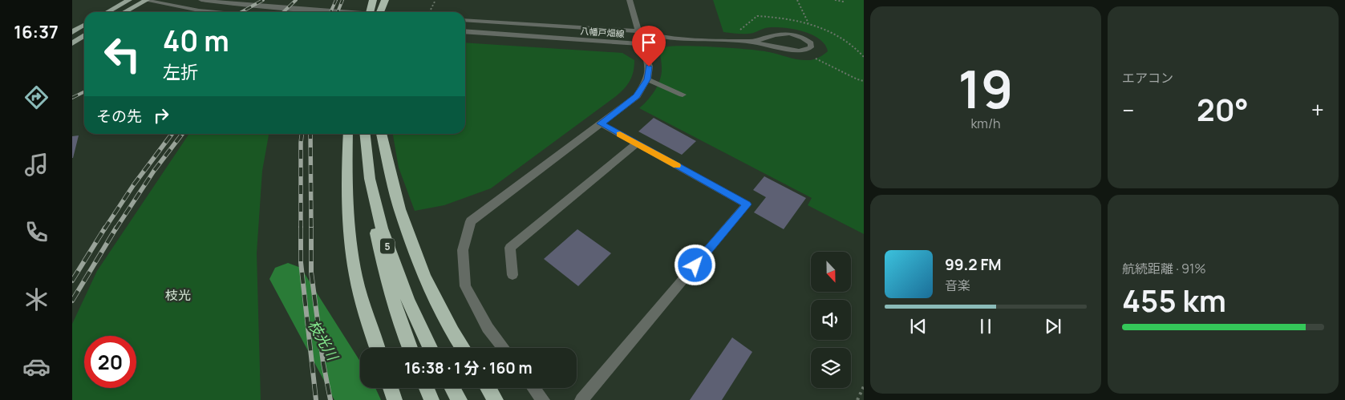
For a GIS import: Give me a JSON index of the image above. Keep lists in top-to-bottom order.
{
  "streets": {
    "highway": ["5"],
    "street": ["八幡戸畑線"]
  },
  "districts": ["枝光"],
  "water": ["枝光川"],
  "north": "bottom",
  "page": {
    "tabs": "16:37",
    "tile": [
      ["19", "km/h"],
      "エアコン",
      ["航続距離 · 91%", "455 km"]
    ],
    "turn": ["40 m", "左折"],
    "heat": ["−", "20°", "+"],
    "then": "その先",
    "song": ["99.2 FM", "音楽"],
    "limit": "20",
    "trip": "16:38 · 1 分 · 160 m"
  }
}
